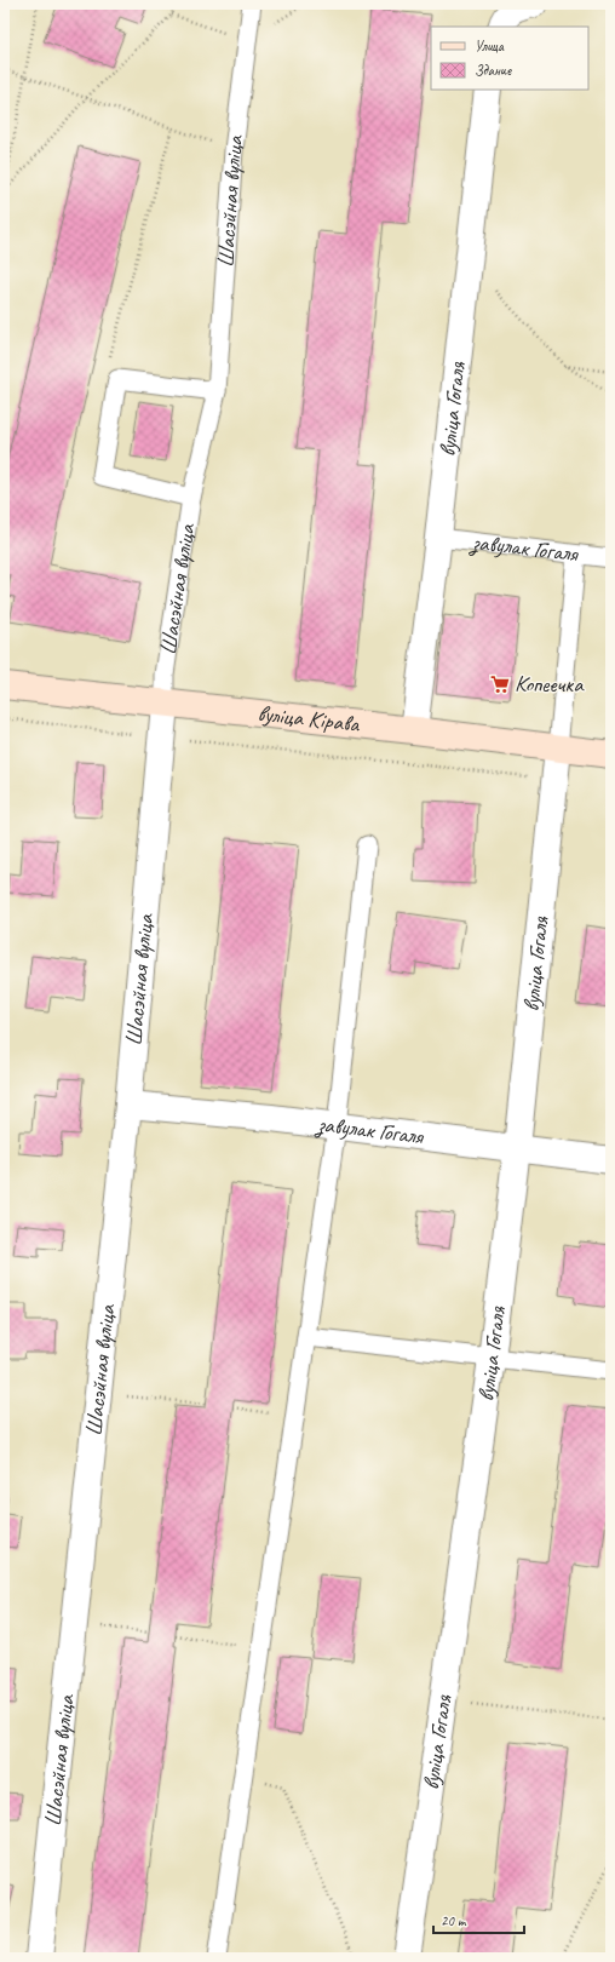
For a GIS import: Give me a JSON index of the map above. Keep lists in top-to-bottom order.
{
  "streets": {
    "street": [
      "Шасэйная вуліца",
      "вуліца Гогаля",
      "завулак Гогаля",
      "вуліца Кірава"
    ]
  },
  "crossings": [
    ["Шасэйная вуліца", "завулак Гогаля"],
    ["Шасэйная вуліца", "вуліца Кірава"],
    ["вуліца Гогаля", "завулак Гогаля"],
    ["вуліца Гогаля", "вуліца Кірава"]
  ],
  "places": {
    "supermarket": ["Копеечка"]
  },
  "legend": ["Улица", "Здание"],
  "scale_bar": "20 m"
}
